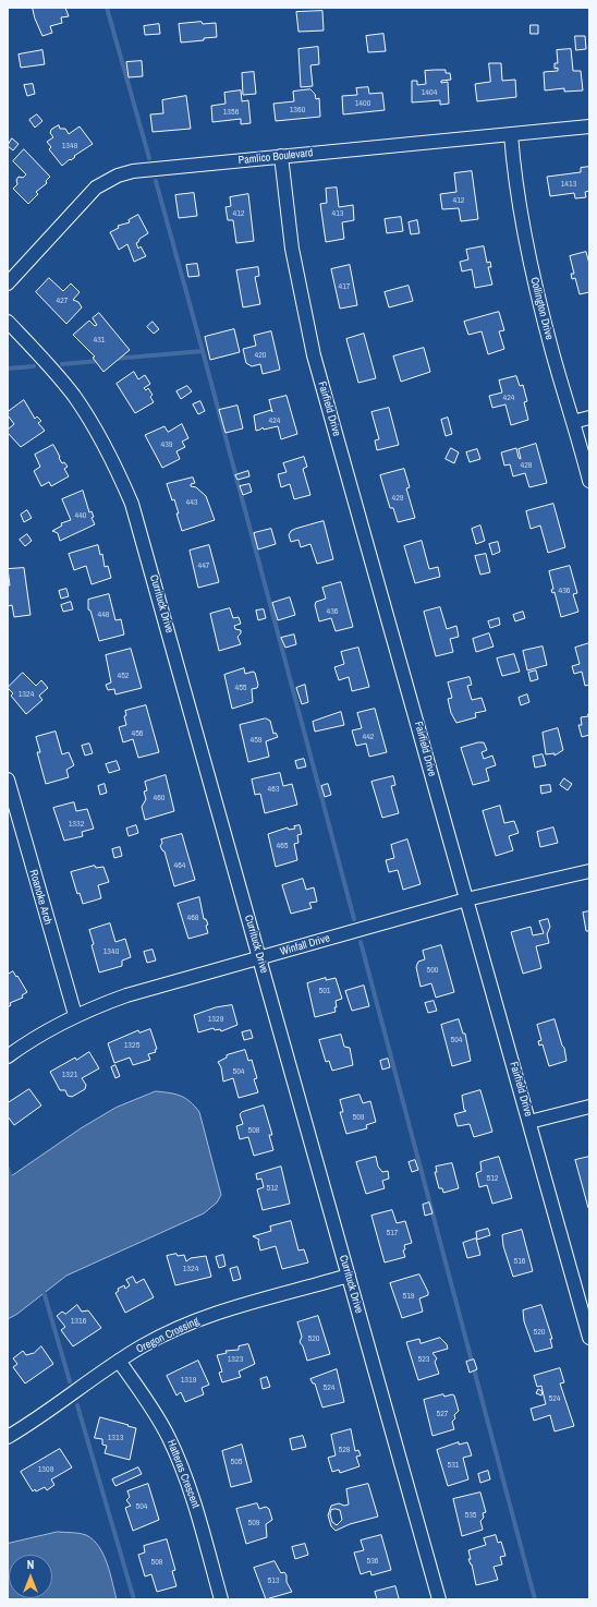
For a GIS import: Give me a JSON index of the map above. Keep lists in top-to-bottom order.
{
  "streets": {
    "street": [
      "Pamlico Boulevard",
      "Collington Drive",
      "Fairfield Drive",
      "Currituck Drive",
      "Roanoke Arch",
      "Winfall Drive",
      "Oregon Crossing",
      "Hatteras Crescent"
    ]
  },
  "crossings": [
    ["Pamlico Boulevard", "Collington Drive"],
    ["Pamlico Boulevard", "Fairfield Drive"],
    ["Fairfield Drive", "Winfall Drive"],
    ["Currituck Drive", "Winfall Drive"],
    ["Currituck Drive", "Oregon Crossing"],
    ["Roanoke Arch", "Winfall Drive"],
    ["Oregon Crossing", "Hatteras Crescent"]
  ],
  "house_numbers": [
    "1404",
    "1400",
    "1360",
    "1356",
    "1348",
    "1413",
    "412",
    "412",
    "413",
    "417",
    "427",
    "431",
    "420",
    "424",
    "424",
    "439",
    "428",
    "429",
    "443",
    "440",
    "447",
    "436",
    "436",
    "448",
    "452",
    "455",
    "1324",
    "456",
    "442",
    "459",
    "463",
    "460",
    "1332",
    "465",
    "464",
    "468",
    "1340",
    "500",
    "501",
    "1329",
    "504",
    "1325",
    "504",
    "1321",
    "509",
    "508",
    "512",
    "512",
    "517",
    "516",
    "1324",
    "519",
    "1316",
    "520",
    "520",
    "1323",
    "523",
    "1319",
    "524",
    "524",
    "527",
    "1313",
    "528",
    "505",
    "531",
    "1309",
    "504",
    "535",
    "509",
    "536",
    "508",
    "513"
  ],
  "north": "top"
}
